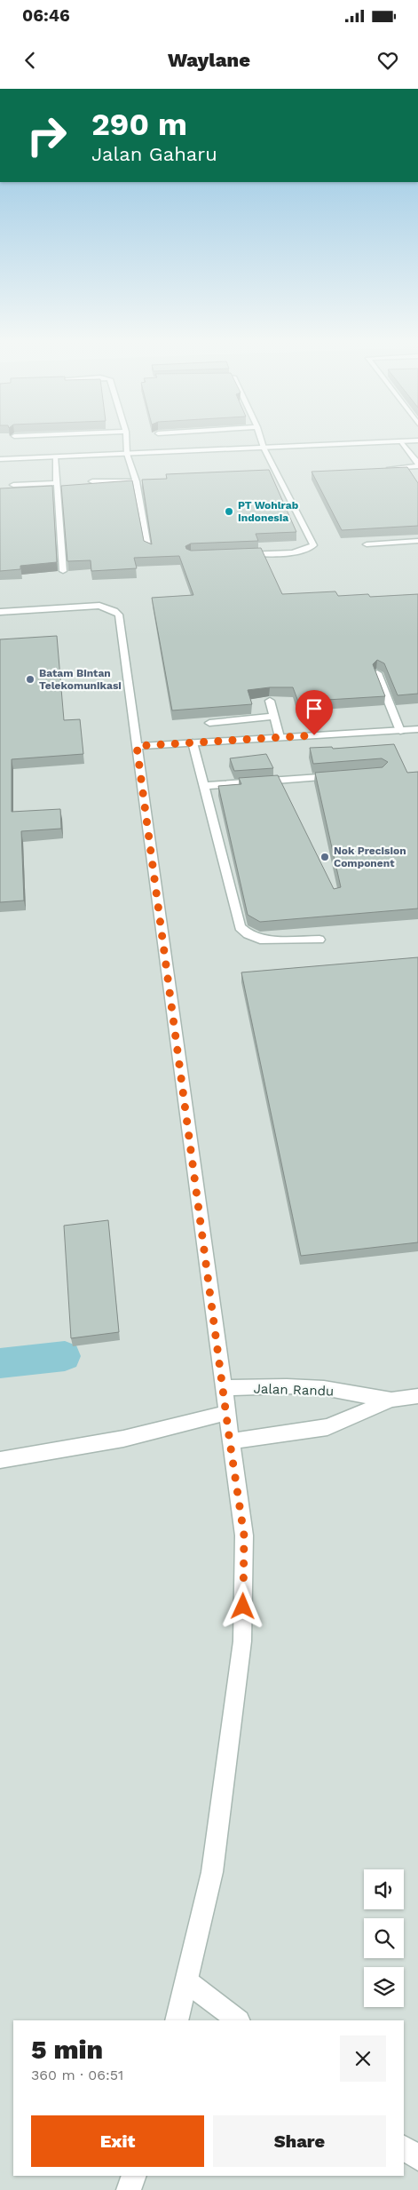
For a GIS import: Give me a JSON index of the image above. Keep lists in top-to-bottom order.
{
  "streets": {
    "street": ["Jalan Randu"]
  },
  "places": ["PT Wohlrab Indonesia", "Batam Bintan Telekomunikasi", "Nok Precision Component"],
  "page": {
    "status": "06:46",
    "header": "Waylane",
    "turn": ["290 m", "Jalan Gaharu"],
    "heading": ["5 min", "360 m · 06:51"],
    "buttons": ["Exit", "Share"]
  }
}
